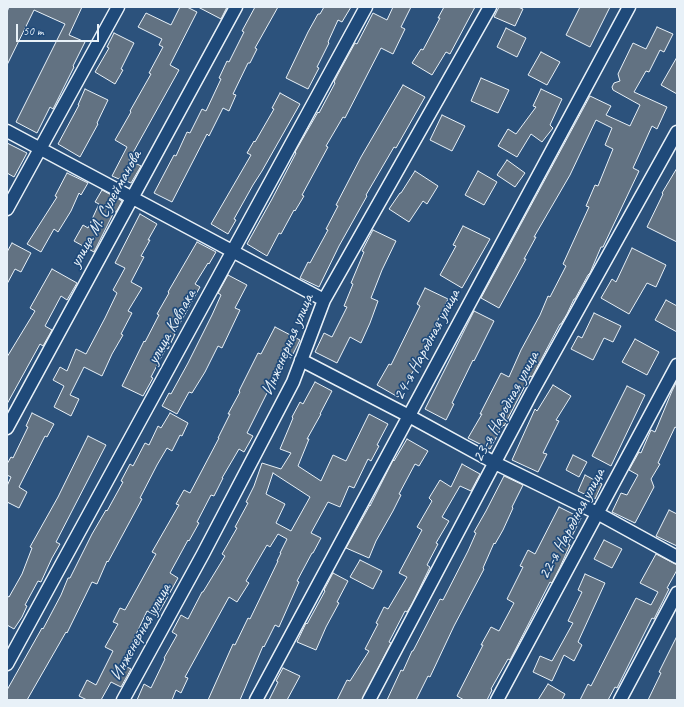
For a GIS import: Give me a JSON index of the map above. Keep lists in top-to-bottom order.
{
  "streets": {
    "street": [
      "улица М. Сулейманова",
      "улица Ковпака",
      "Инженерная улица",
      "24-я Народная улица",
      "23-я Народная улица",
      "22-я Народная улица"
    ]
  },
  "scale_bar": "50 m"
}
